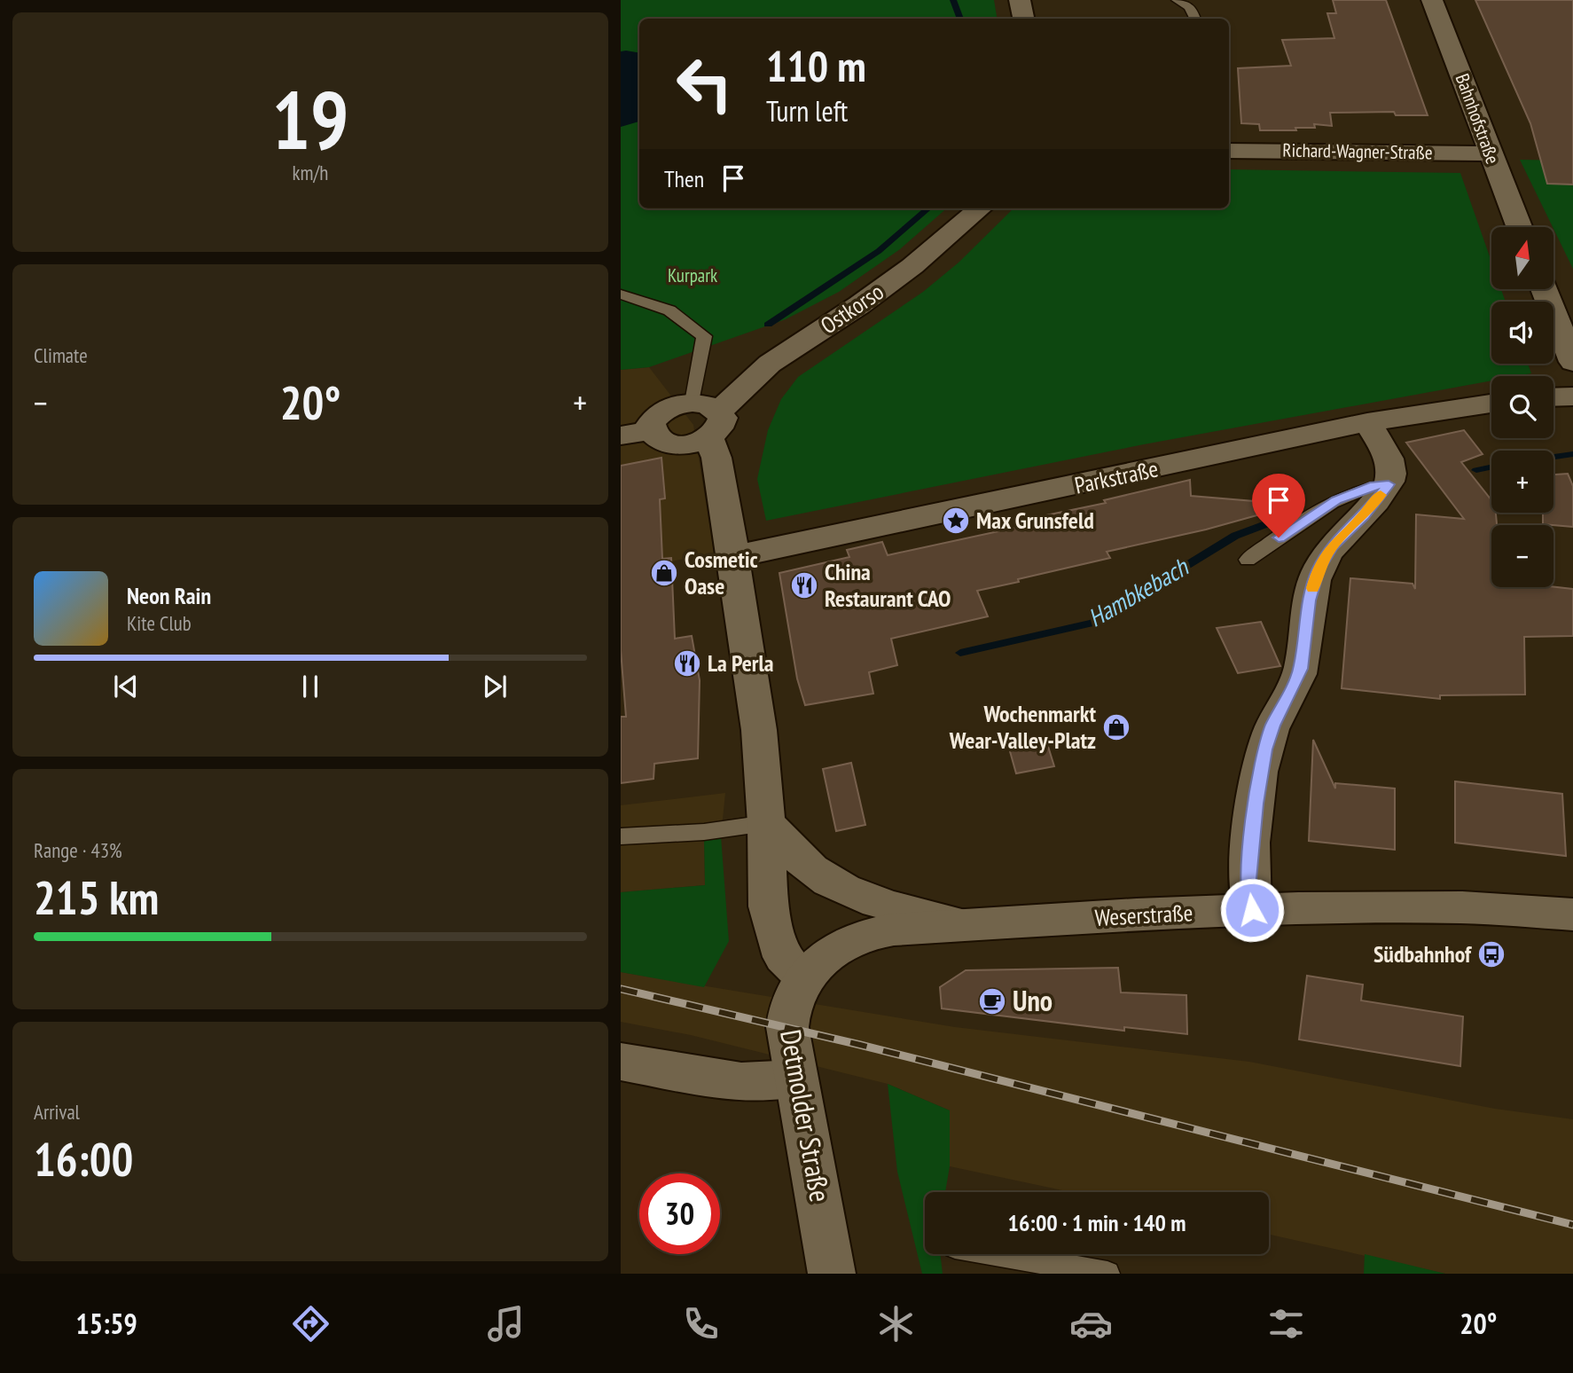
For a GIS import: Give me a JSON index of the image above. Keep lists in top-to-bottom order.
{
  "streets": {
    "street": [
      "Bahnhofstraße",
      "Richard-Wagner-Straße",
      "Ostkorso",
      "Parkstraße",
      "Weserstraße",
      "Detmolder Straße"
    ]
  },
  "crossings": [
    ["Bahnhofstraße", "Richard-Wagner-Straße"],
    ["Weserstraße", "Detmolder Straße"]
  ],
  "water": ["Hambkebach"],
  "parks": ["Kurpark"],
  "places": {
    "place": ["Max Grunsfeld"],
    "shop": ["Cosmetic Oase", "Wochenmarkt Wear-Valley-Platz"],
    "restaurant": ["China Restaurant CAO", "La Perla"],
    "bus stop": ["Südbahnhof"],
    "cafe": ["Uno"]
  },
  "north": "top",
  "page": {
    "tile": [
      ["19", "km/h"],
      "Climate",
      ["Range · 43%", "215 km"],
      ["Arrival", "16:00"]
    ],
    "turn": ["110 m", "Turn left"],
    "then": "Then",
    "map_buttons": ["+", "−"],
    "heat": ["−", "20°", "+"],
    "song": ["Neon Rain", "Kite Club"],
    "limit": "30",
    "trip": "16:00 · 1 min · 140 m",
    "tabs": ["15:59", "20°"]
  }
}
